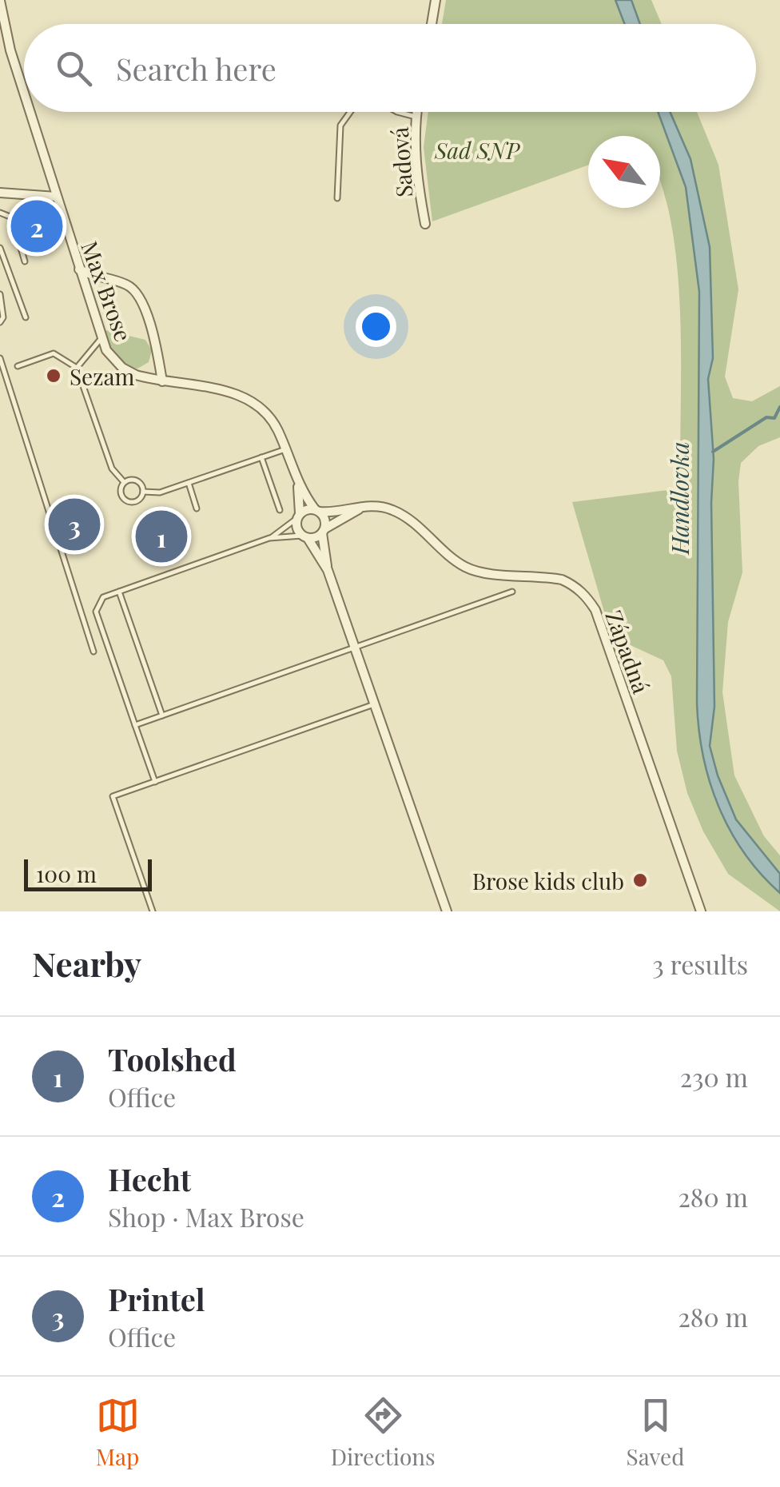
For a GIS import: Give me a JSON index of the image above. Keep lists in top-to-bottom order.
{
  "streets": {
    "street": ["Sadová", "Max Brose", "Západná"]
  },
  "crossings": [
    ["Max Brose", "Západná"]
  ],
  "water": ["Handlovka"],
  "parks": ["Sad SNP"],
  "places": ["Sezam", "Brose kids club"],
  "scale_bar": "100 m",
  "north": "top left",
  "page": {
    "search": "Search here",
    "pins": ["2", "3", "1"],
    "scale": "100 m",
    "heading": ["Nearby", "3 results"],
    "list": [
      {
        "mark": "1",
        "name": "Toolshed",
        "note": "Office",
        "value": "230 m"
      },
      {
        "mark": "2",
        "name": "Hecht",
        "note": "Shop · Max Brose",
        "value": "280 m"
      },
      {
        "mark": "3",
        "name": "Printel",
        "note": "Office",
        "value": "280 m"
      }
    ],
    "nav": ["Map", "Directions", "Saved"]
  }
}
